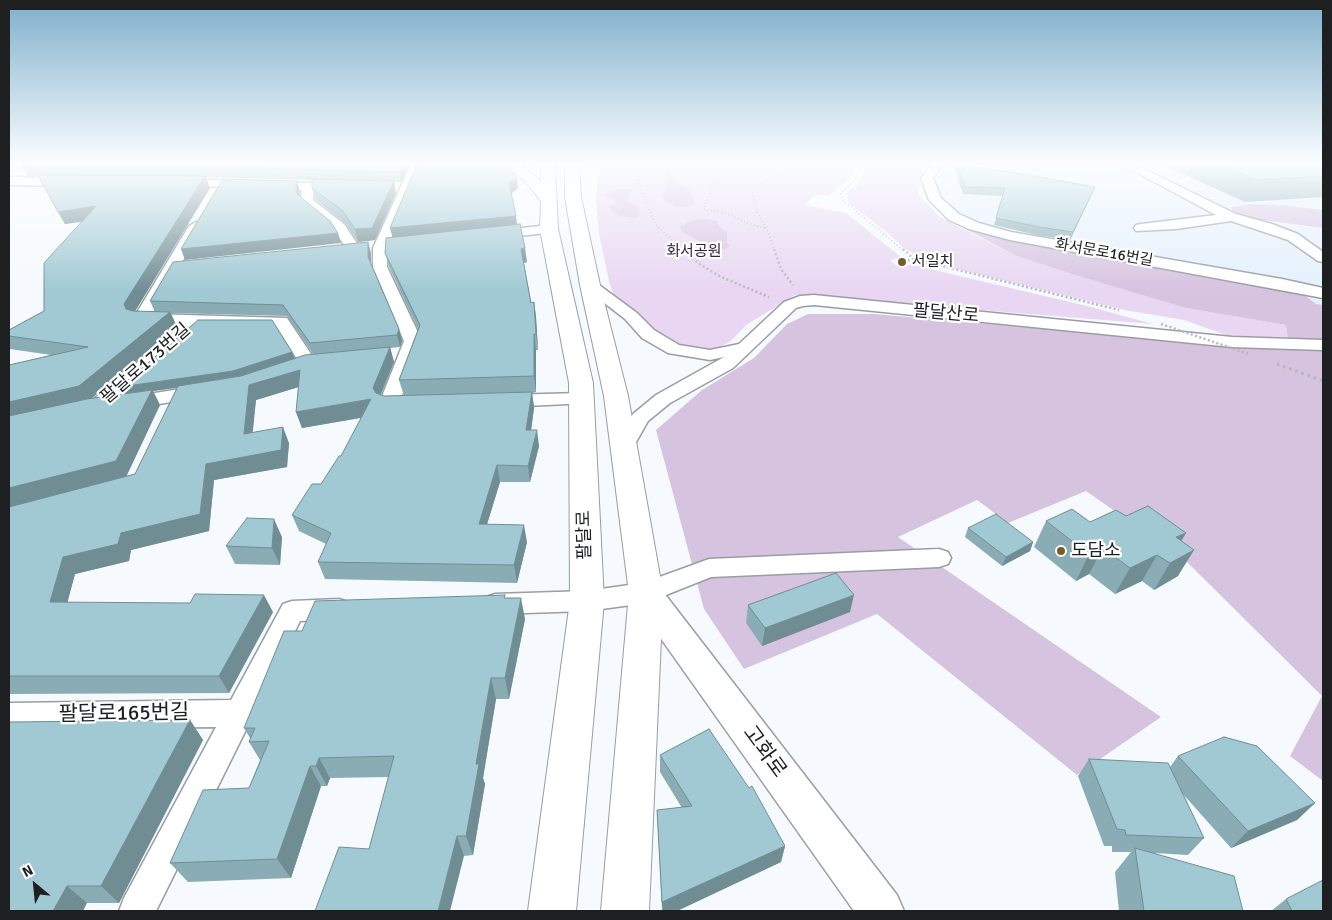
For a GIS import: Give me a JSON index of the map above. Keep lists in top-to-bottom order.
{
  "streets": {
    "main road": ["팔달로"],
    "street": [
      "화서문로16번길",
      "팔달산로",
      "팔달로173번길",
      "팔달로165번길",
      "고화로"
    ]
  },
  "parks": ["화서공원"],
  "places": ["서일치", "도담소"],
  "north": "top left"
}
